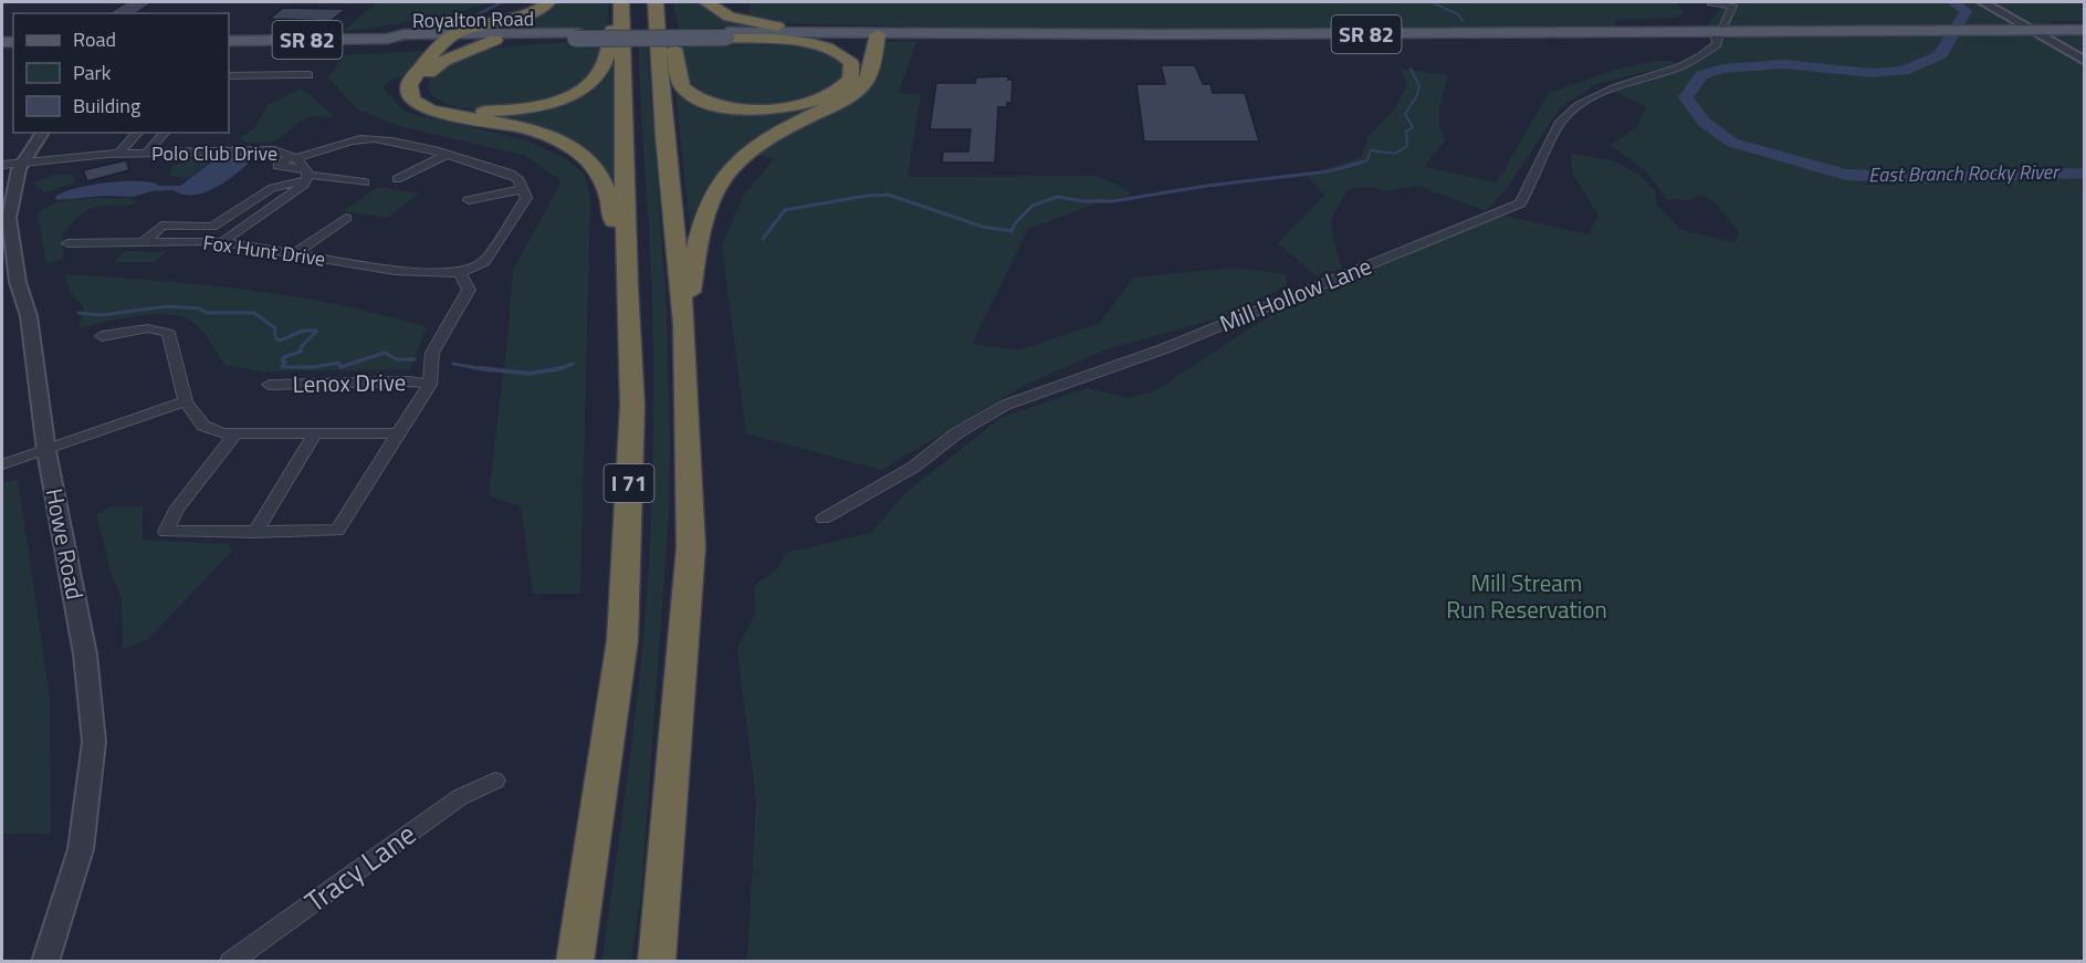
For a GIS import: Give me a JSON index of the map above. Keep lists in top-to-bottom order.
{
  "streets": {
    "highway": ["I 71"],
    "main road": ["Royalton Road", "SR 82"],
    "street": [
      "Polo Club Drive",
      "Fox Hunt Drive",
      "Mill Hollow Lane",
      "Lenox Drive",
      "Howe Road",
      "Tracy Lane"
    ]
  },
  "crossings": [
    ["Royalton Road", "Mill Hollow Lane"],
    ["Polo Club Drive", "Fox Hunt Drive"],
    ["Polo Club Drive", "Howe Road"],
    ["Fox Hunt Drive", "Lenox Drive"]
  ],
  "water": ["East Branch Rocky River"],
  "parks": ["Mill Stream Run Reservation"],
  "legend": ["Road", "Park", "Building"]
}
